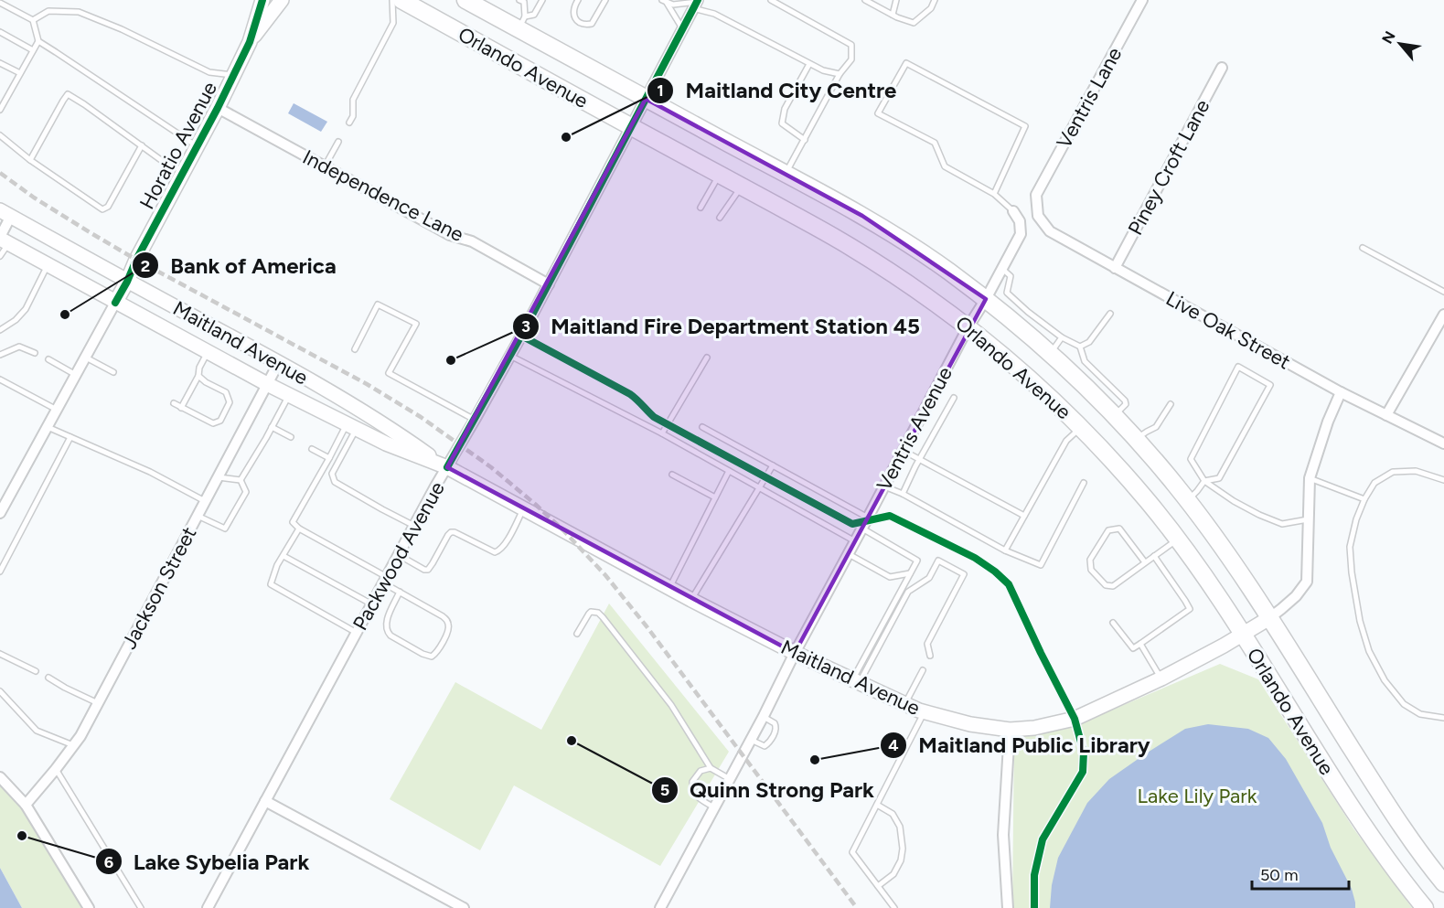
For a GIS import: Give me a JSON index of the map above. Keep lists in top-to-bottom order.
{
  "streets": {
    "main road": ["Orlando Avenue", "Horatio Avenue", "Maitland Avenue"],
    "street": [
      "Ventris Lane",
      "Piney Croft Lane",
      "Independence Lane",
      "Live Oak Street",
      "Ventris Avenue",
      "Packwood Avenue",
      "Jackson Street"
    ]
  },
  "crossings": [
    ["Orlando Avenue", "Maitland Avenue"],
    ["Orlando Avenue", "Ventris Avenue"],
    ["Orlando Avenue", "Packwood Avenue"],
    ["Ventris Lane", "Live Oak Street"],
    ["Horatio Avenue", "Independence Lane"],
    ["Horatio Avenue", "Maitland Avenue"],
    ["Piney Croft Lane", "Live Oak Street"],
    ["Independence Lane", "Packwood Avenue"],
    ["Maitland Avenue", "Ventris Avenue"],
    ["Maitland Avenue", "Packwood Avenue"],
    ["Maitland Avenue", "Jackson Street"]
  ],
  "parks": ["Lake Lily Park"],
  "places": [
    "Maitland City Centre",
    "Bank of America",
    "Maitland Fire Department Station 45",
    "Quinn Strong Park",
    "Maitland Public Library",
    "Lake Sybelia Park"
  ],
  "scale_bar": "50 m",
  "north": "top left"
}
